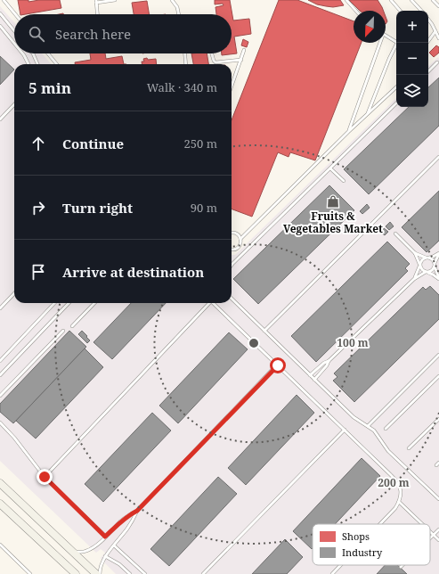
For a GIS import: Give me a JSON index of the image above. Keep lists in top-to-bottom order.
{
  "places": {
    "shop": ["Fruits & Vegetables Market"]
  },
  "legend": ["Shops", "Industry"],
  "north": "bottom left",
  "page": {
    "map_buttons": ["+", "−"],
    "search": "Search here",
    "heading": ["5 min", "Walk · 340 m"],
    "list": [
      ["Continue", "250 m"],
      ["Turn right", "90 m"],
      "Arrive at destination"
    ]
  },
  "rings": ["100 m", "200 m"]
}
